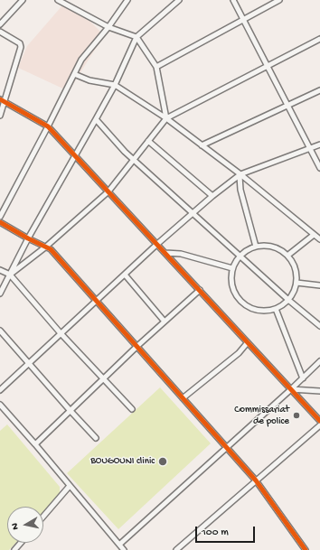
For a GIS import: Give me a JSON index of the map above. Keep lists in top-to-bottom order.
{
  "places": ["Commissariat de police", "BOUGOUNI clinic"],
  "scale_bar": "100 m",
  "north": "left"
}
